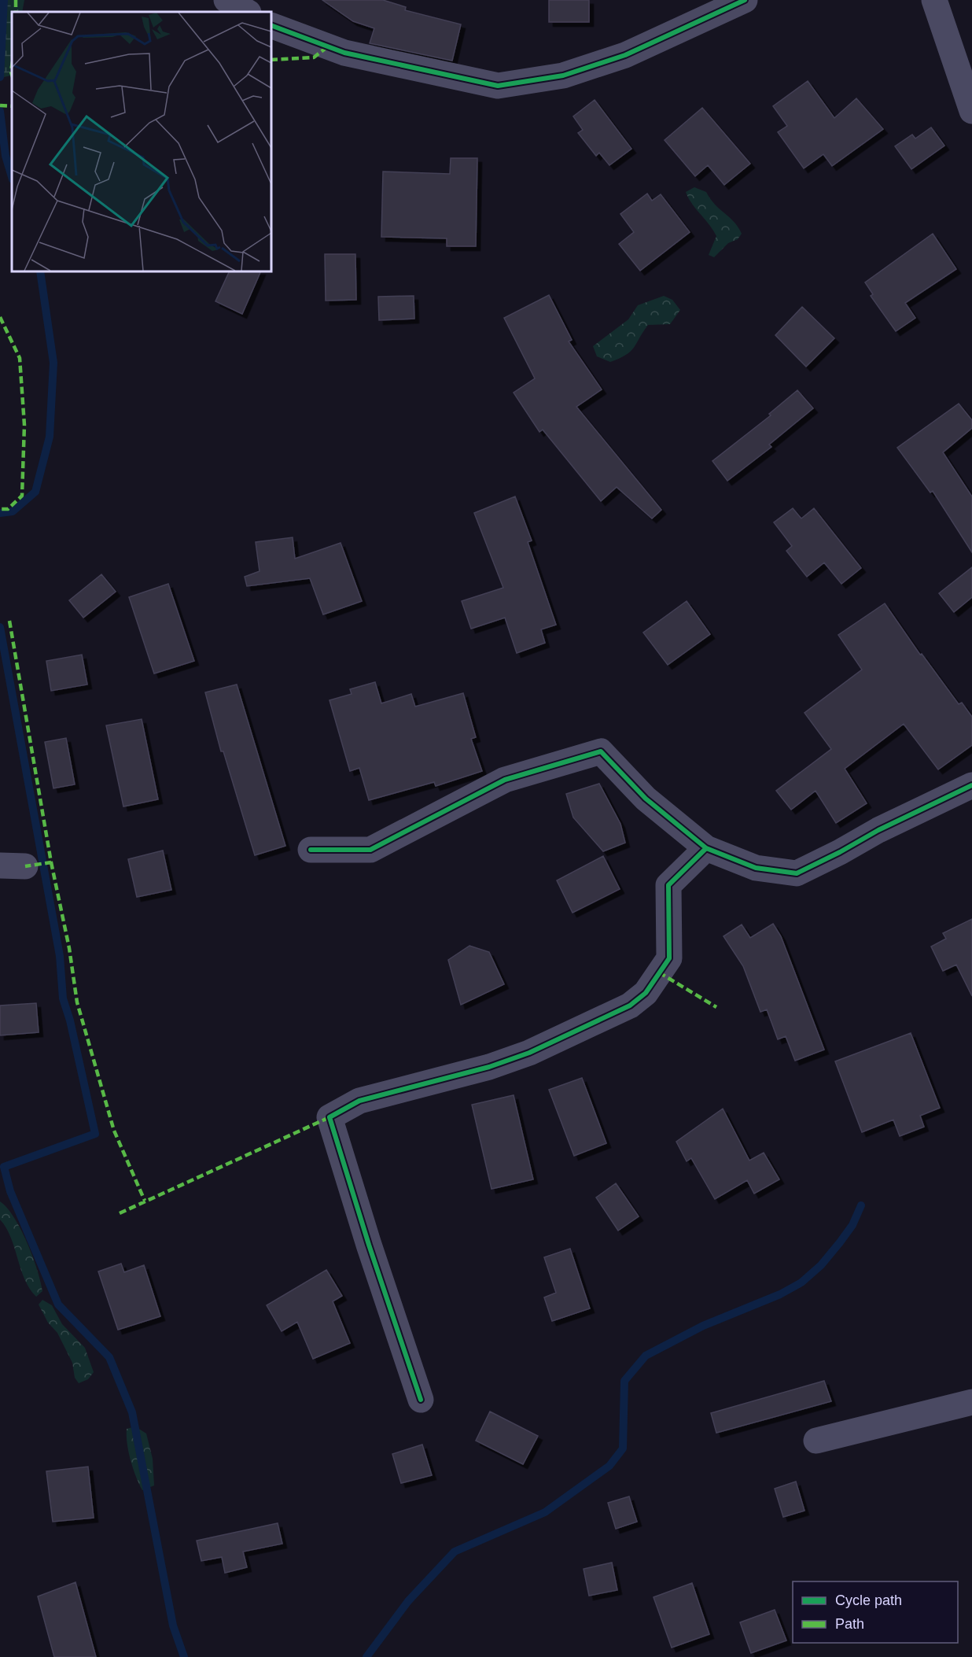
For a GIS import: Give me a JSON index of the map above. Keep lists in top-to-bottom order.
{
  "legend": ["Cycle path", "Path"]
}
